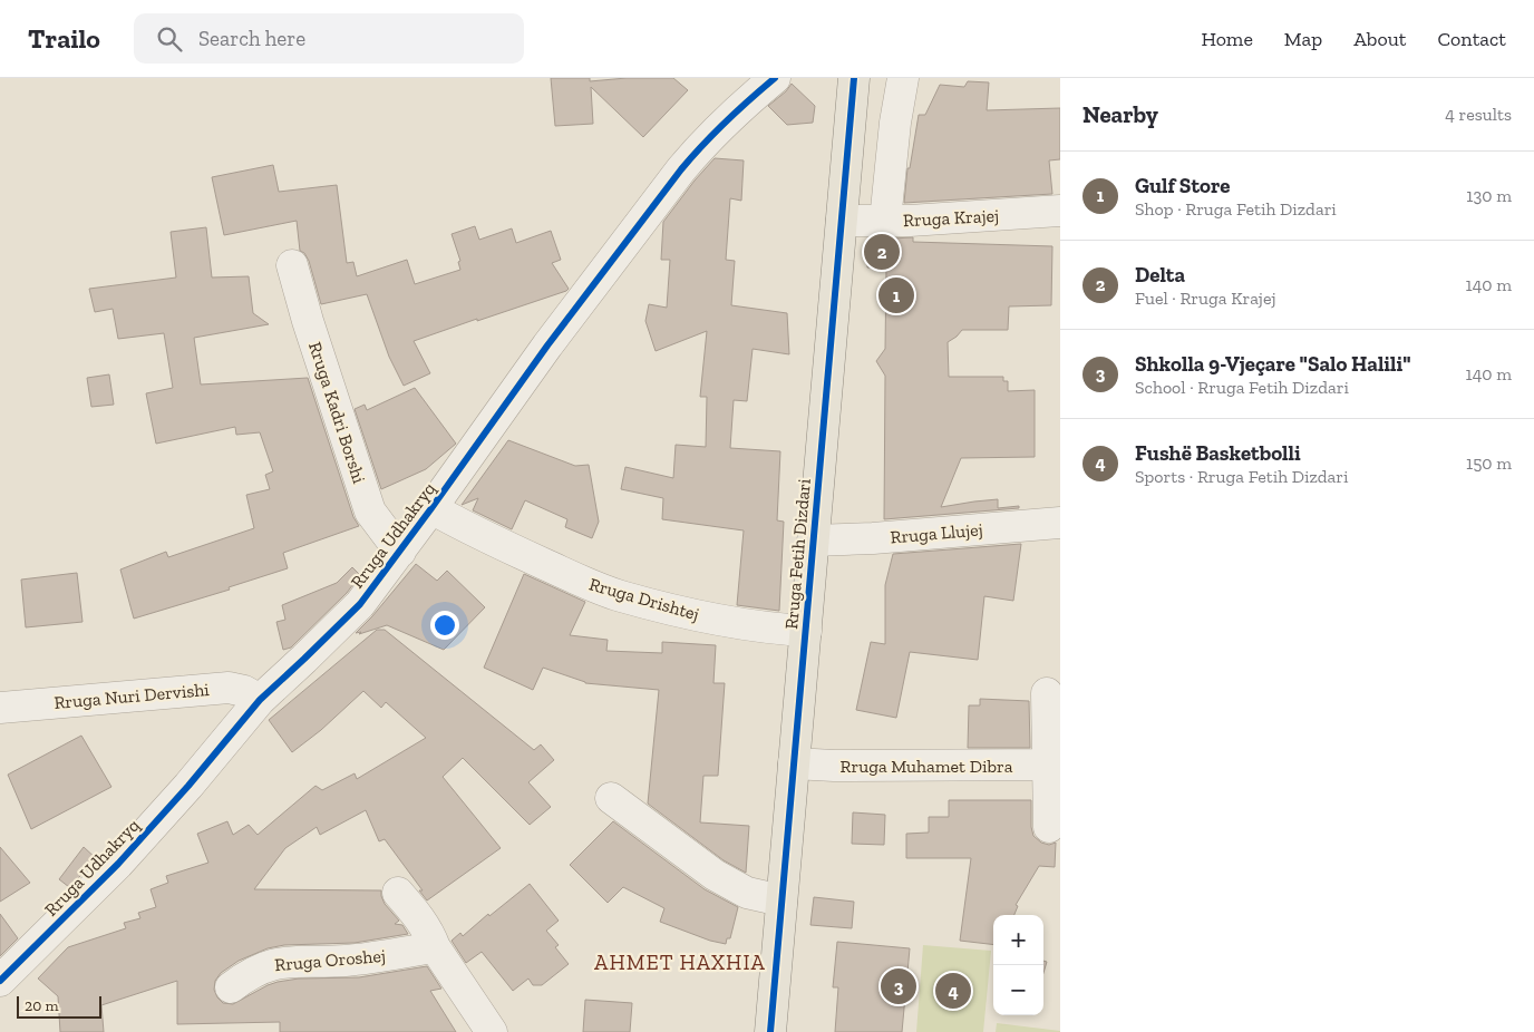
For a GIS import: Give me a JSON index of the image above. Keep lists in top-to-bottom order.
{
  "streets": {
    "main road": ["Rruga Fetih Dizdari"],
    "street": [
      "Rruga Krajej",
      "Rruga Kadri Borshi",
      "Rruga Llujej",
      "Rruga Udhakryq",
      "Rruga Drishtej",
      "Rruga Nuri Dervishi",
      "Rruga Muhamet Dibra",
      "Rruga Oroshej"
    ]
  },
  "crossings": [
    ["Rruga Krajej", "Rruga Fetih Dizdari"],
    ["Rruga Kadri Borshi", "Rruga Udhakryq"],
    ["Rruga Llujej", "Rruga Fetih Dizdari"],
    ["Rruga Udhakryq", "Rruga Drishtej"],
    ["Rruga Udhakryq", "Rruga Nuri Dervishi"],
    ["Rruga Fetih Dizdari", "Rruga Drishtej"],
    ["Rruga Fetih Dizdari", "Rruga Muhamet Dibra"]
  ],
  "districts": ["AHMET HAXHIA"],
  "scale_bar": "20 m",
  "page": {
    "header": "Trailo",
    "search": "Search here",
    "nav": [
      "Home",
      "Map",
      "About",
      "Contact"
    ],
    "heading": ["Nearby", "4 results"],
    "list": [
      {
        "mark": "1",
        "name": "Gulf Store",
        "note": "Shop · Rruga Fetih Dizdari",
        "value": "130 m"
      },
      {
        "mark": "2",
        "name": "Delta",
        "note": "Fuel · Rruga Krajej",
        "value": "140 m"
      },
      {
        "mark": "3",
        "name": "Shkolla 9-Vjeçare \"Salo Halili\"",
        "note": "School · Rruga Fetih Dizdari",
        "value": "140 m"
      },
      {
        "mark": "4",
        "name": "Fushë Basketbolli",
        "note": "Sports · Rruga Fetih Dizdari",
        "value": "150 m"
      }
    ],
    "pins": [
      "2",
      "1",
      "3",
      "4"
    ],
    "map_buttons": ["+", "−"],
    "scale": "20 m"
  }
}
